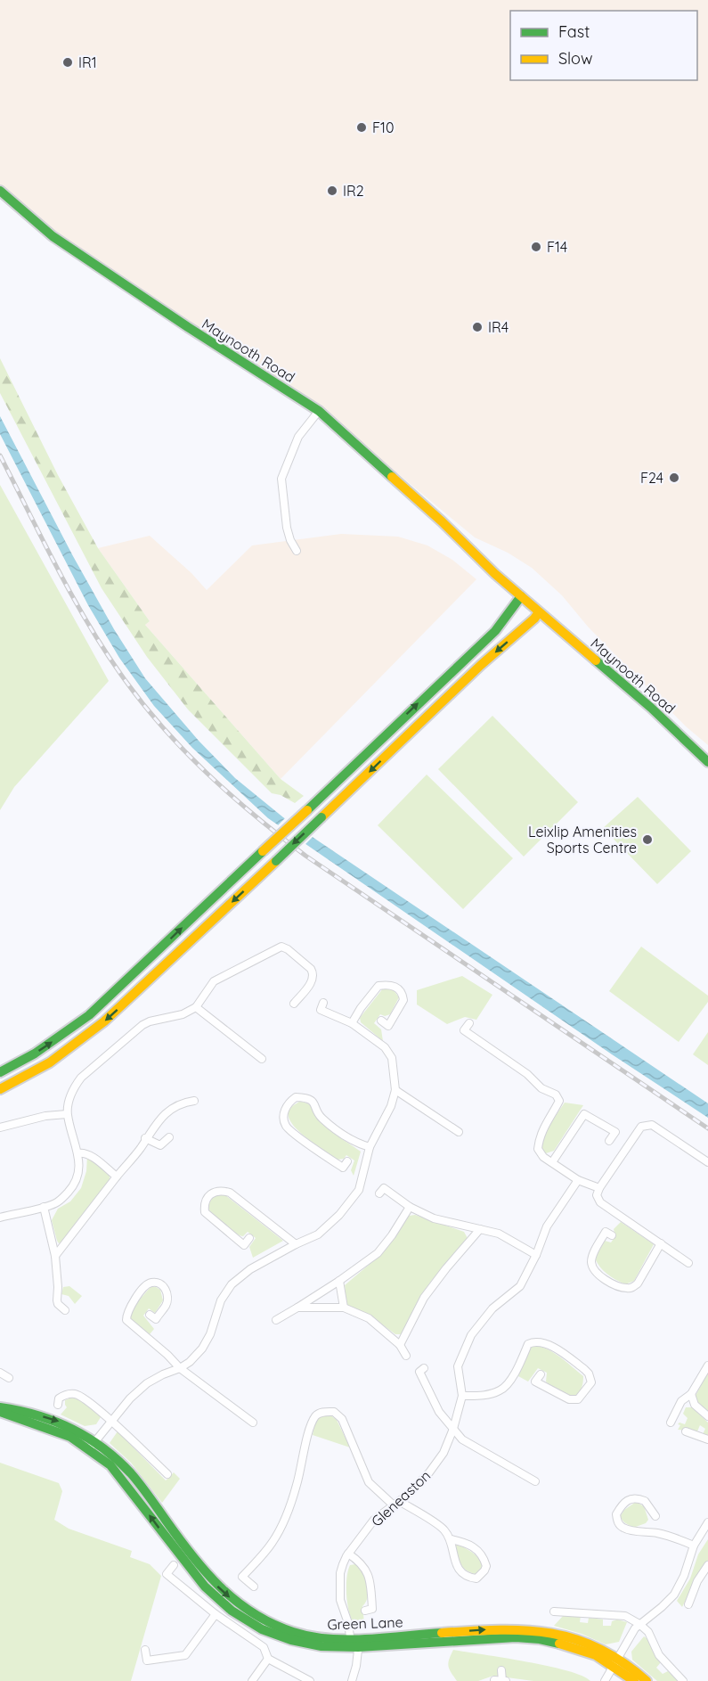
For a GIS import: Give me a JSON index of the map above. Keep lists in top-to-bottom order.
{
  "streets": {
    "main road": ["Maynooth Road", "Green Lane"],
    "street": ["Gleneaston"]
  },
  "crossings": [
    ["Gleneaston", "Green Lane"]
  ],
  "places": [
    "IR1",
    "F10",
    "IR2",
    "F14",
    "IR4",
    "F24",
    "Leixlip Amenities Sports Centre"
  ],
  "legend": ["Fast", "Slow"]
}
